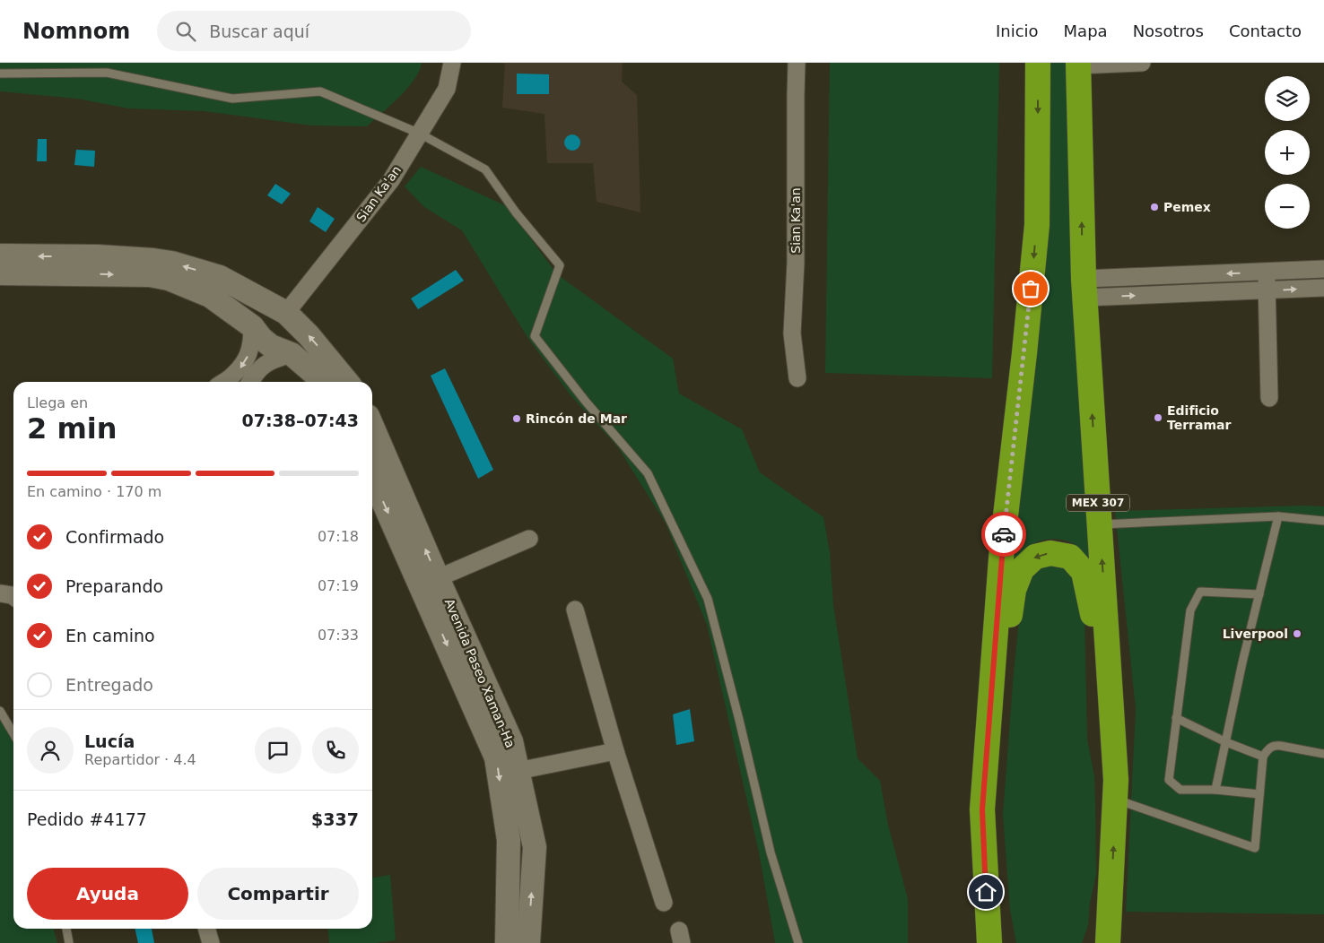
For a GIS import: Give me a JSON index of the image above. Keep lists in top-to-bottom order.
{
  "streets": {
    "highway": ["MEX 307"],
    "main road": ["Avenida Paseo Xaman-Ha"],
    "street": ["Sian Ka'an"]
  },
  "places": [
    "Pemex",
    "Edificio Terramar",
    "Rincón de Mar",
    "Liverpool"
  ],
  "page": {
    "header": "Nomnom",
    "search": "Buscar aquí",
    "nav": [
      "Inicio",
      "Mapa",
      "Nosotros",
      "Contacto"
    ],
    "map_buttons": ["+", "−"],
    "heading": ["2 min", "Llega en", "07:38–07:43"],
    "panel": [
      "Lucía",
      "Repartidor · 4.4",
      "Pedido #4177",
      "$337"
    ],
    "bar": "En camino · 170 m",
    "list": [
      ["Confirmado", "07:18"],
      ["Preparando", "07:19"],
      ["En camino", "07:33"],
      "Entregado"
    ],
    "buttons": ["Ayuda", "Compartir"]
  }
}
